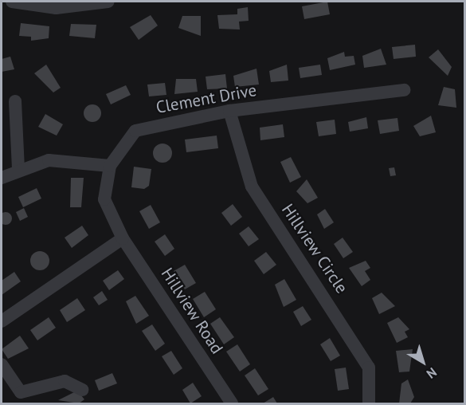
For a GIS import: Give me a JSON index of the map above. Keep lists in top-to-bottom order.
{
  "streets": {
    "street": ["Clement Drive", "Hillview Circle", "Hillview Road"]
  },
  "crossings": [
    ["Clement Drive", "Hillview Circle"],
    ["Clement Drive", "Hillview Road"]
  ],
  "north": "bottom right"
}
